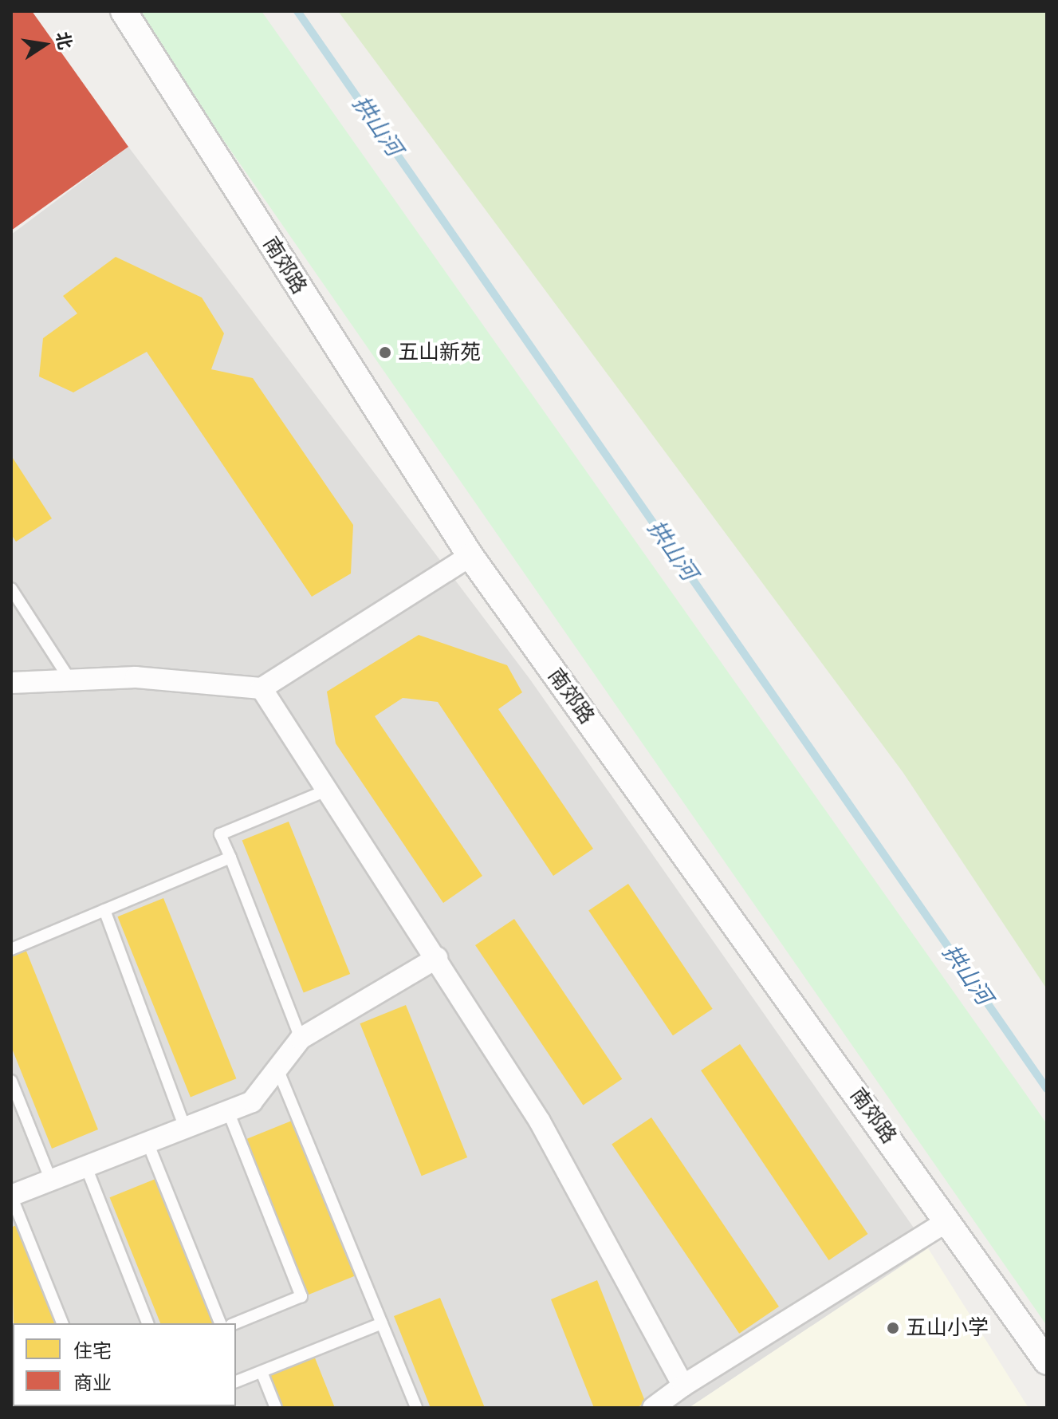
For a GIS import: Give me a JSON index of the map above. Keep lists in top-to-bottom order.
{
  "streets": {
    "street": ["南郊路"]
  },
  "water": ["拱山河"],
  "places": ["五山新苑", "五山小学"],
  "legend": ["住宅", "商业"],
  "north": "right"
}
